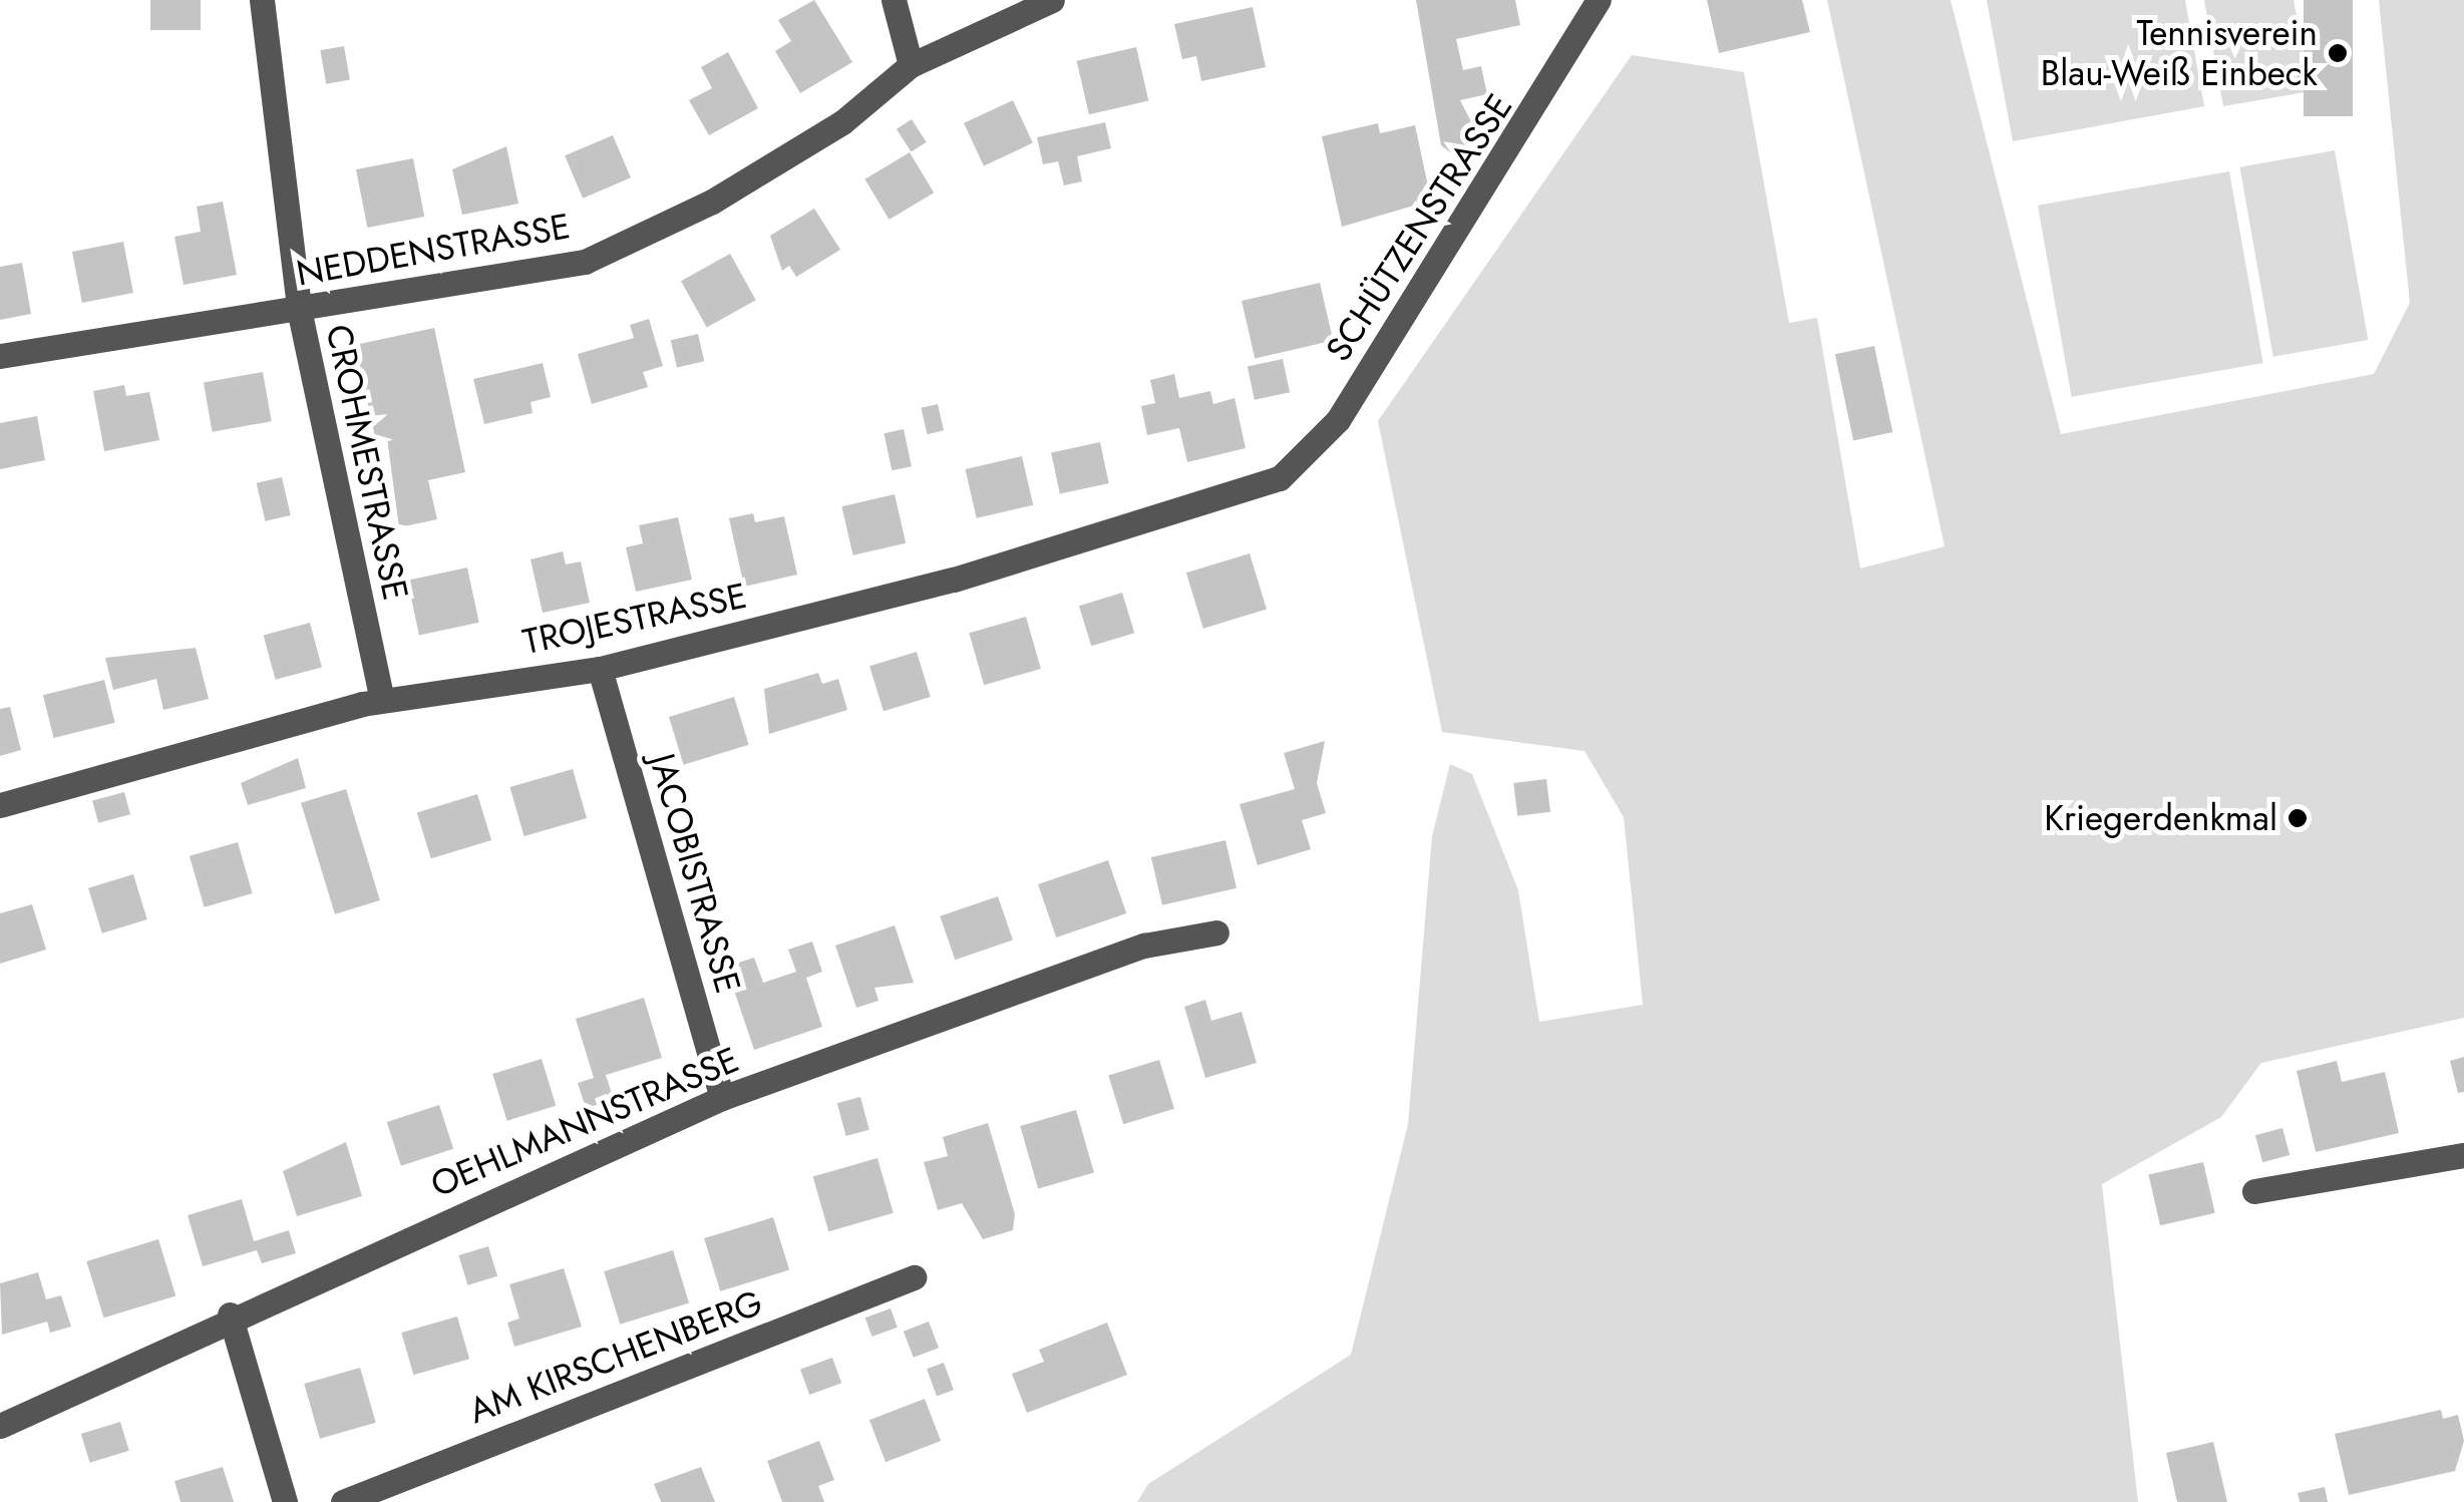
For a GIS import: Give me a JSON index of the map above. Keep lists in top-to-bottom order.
{
  "streets": {
    "street": [
      "SCHÜTZENSTRASSE",
      "NEDDENSTRASSE",
      "CROHMESTRASSE",
      "TROJESTRASSE",
      "JACOBISTRASSE",
      "OEHLMANNSTRASSE",
      "AM KIRSCHENBERG"
    ]
  },
  "crossings": [
    ["SCHÜTZENSTRASSE", "TROJESTRASSE"],
    ["NEDDENSTRASSE", "CROHMESTRASSE"],
    ["CROHMESTRASSE", "TROJESTRASSE"],
    ["TROJESTRASSE", "JACOBISTRASSE"],
    ["JACOBISTRASSE", "OEHLMANNSTRASSE"]
  ],
  "places": ["Tennisverein Blau-Weiß Einbeck", "Kriegerdenkmal"]
}
